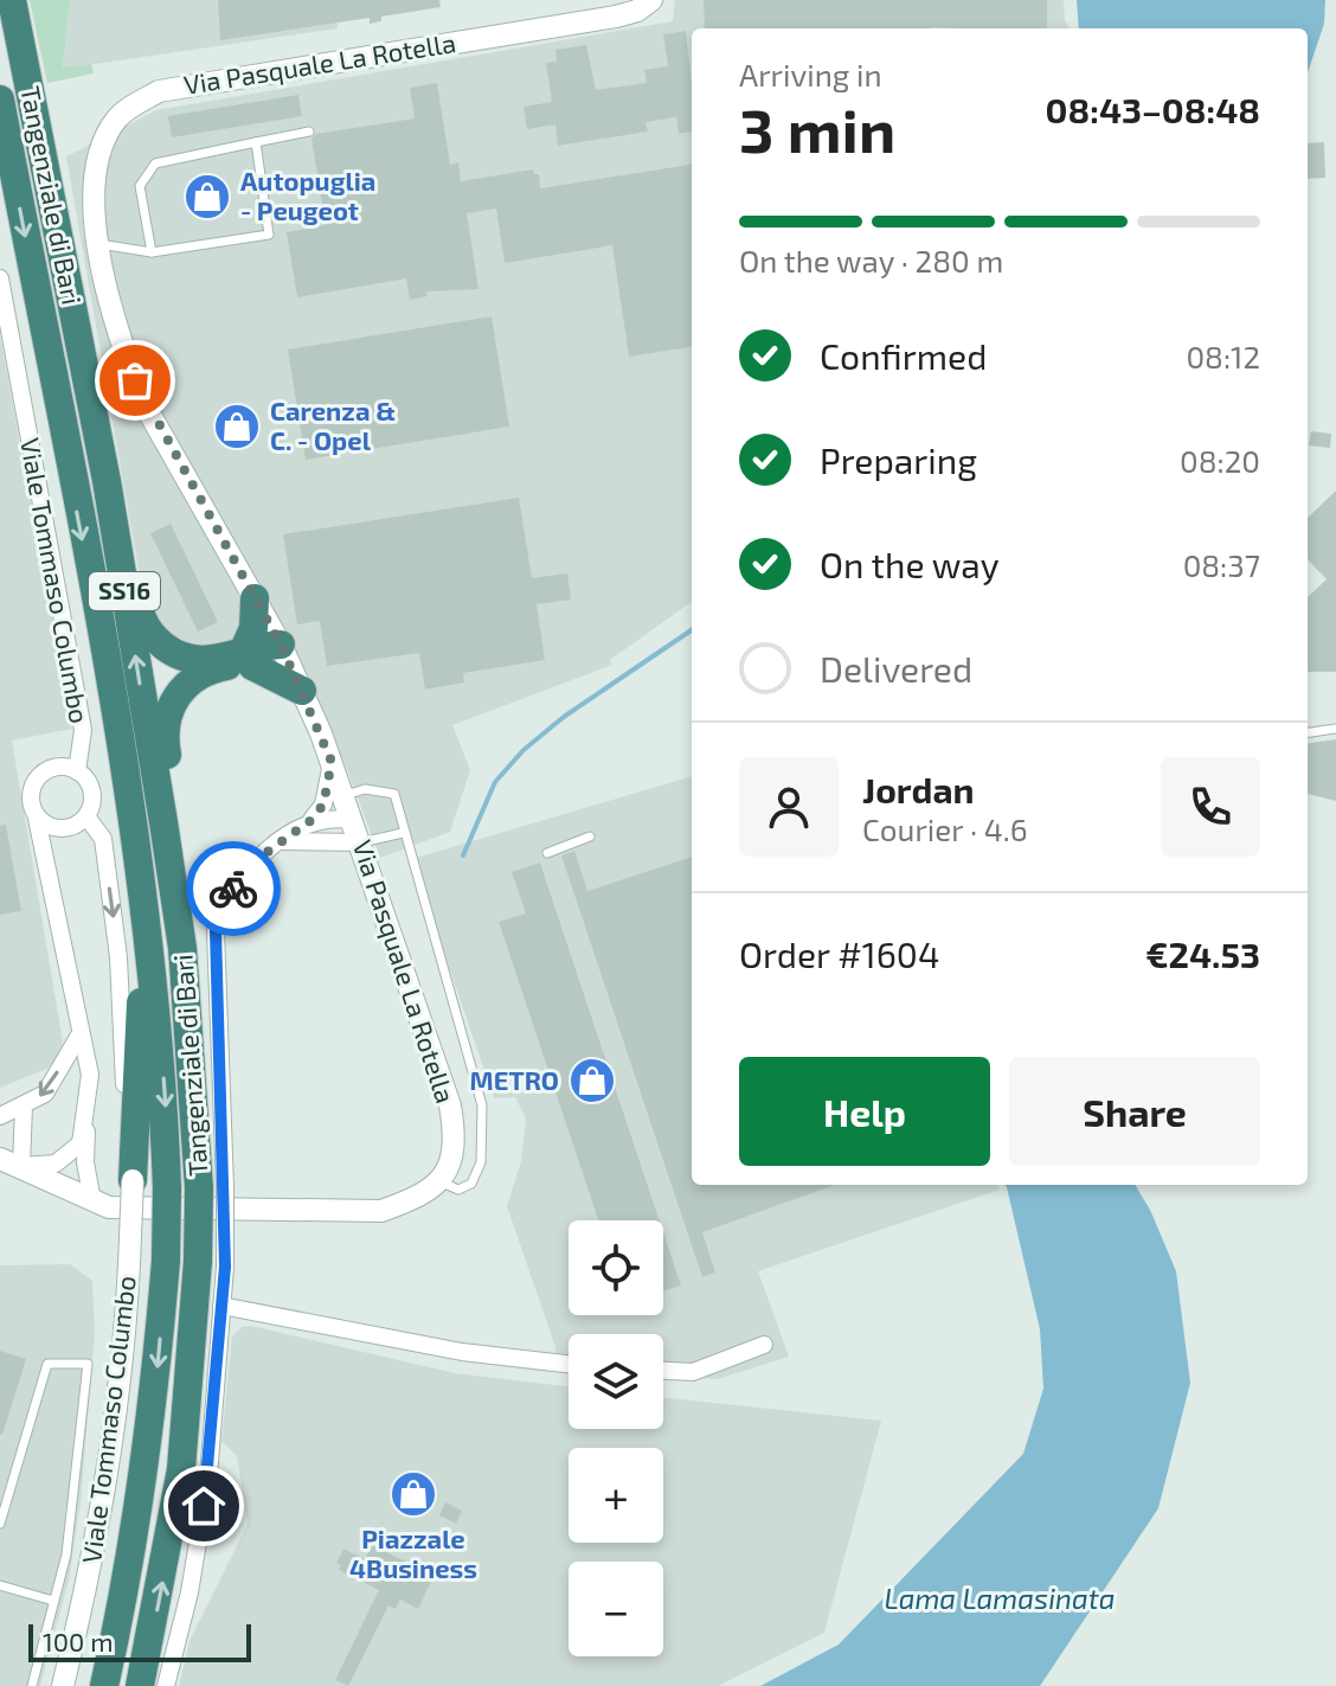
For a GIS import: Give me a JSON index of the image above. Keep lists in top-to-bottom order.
{
  "streets": {
    "highway": ["Tangenziale di Bari", "SS16"],
    "street": ["Via Pasquale La Rotella", "Viale Tommaso Columbo"]
  },
  "water": ["Lama Lamasinata"],
  "places": {
    "shop": [
      "Autopuglia - Peugeot",
      "Carenza & C. - Opel",
      "METRO",
      "Piazzale 4Business"
    ]
  },
  "scale_bar": "100 m",
  "page": {
    "heading": ["3 min", "Arriving in", "08:43–08:48"],
    "panel": [
      "Jordan",
      "Courier · 4.6",
      "Order #1604",
      "€24.53"
    ],
    "bar": "On the way · 280 m",
    "list": [
      ["Confirmed", "08:12"],
      ["Preparing", "08:20"],
      ["On the way", "08:37"],
      "Delivered"
    ],
    "buttons": ["Help", "Share"],
    "map_buttons": ["+", "−"],
    "scale": "100 m"
  }
}
